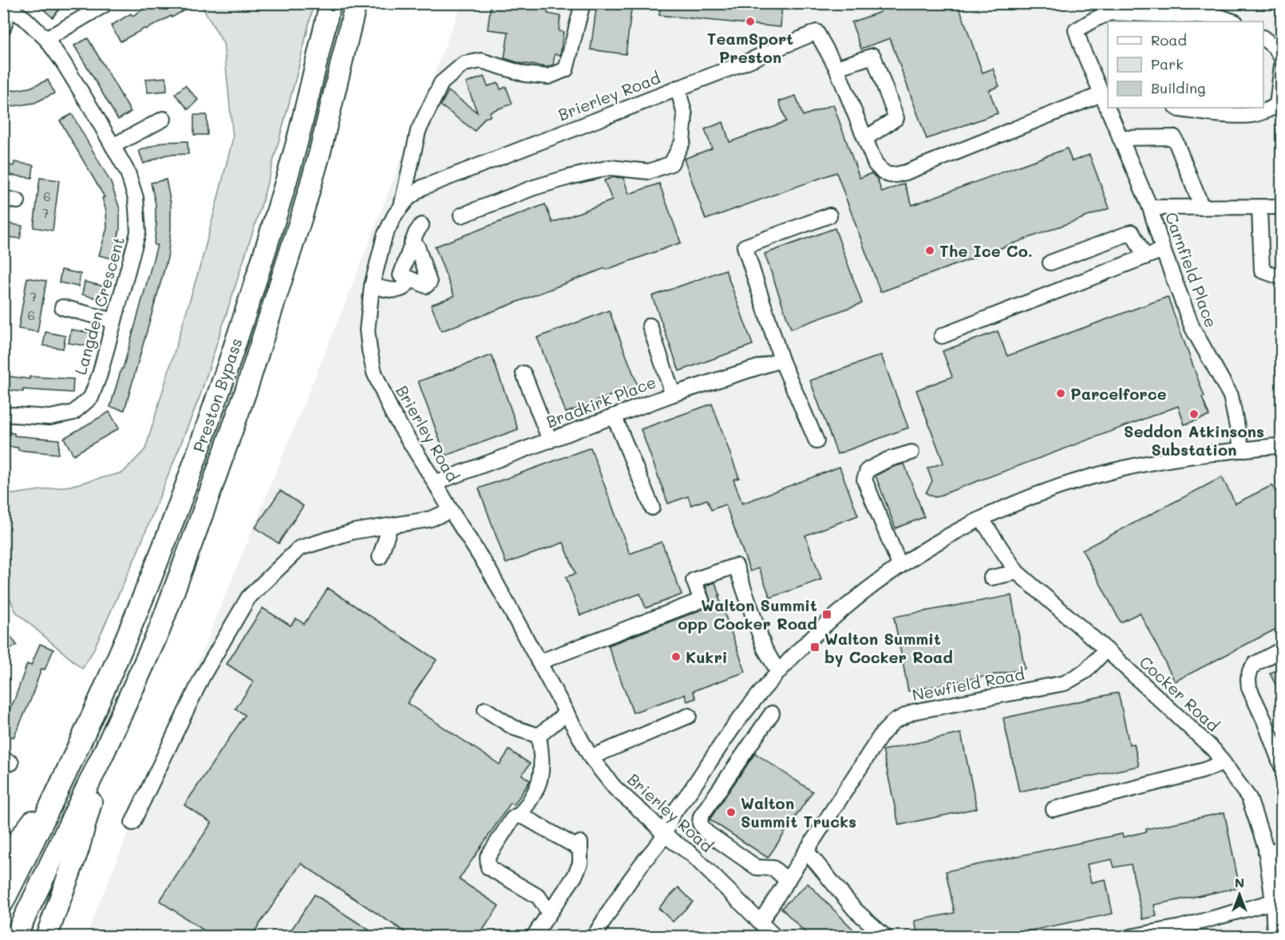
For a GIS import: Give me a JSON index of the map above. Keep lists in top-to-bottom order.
{
  "streets": {
    "highway": ["Preston Bypass"],
    "street": [
      "Brierley Road",
      "Carnfield Place",
      "Langden Crescent",
      "Bradkirk Place",
      "Newfield Road",
      "Cocker Road"
    ]
  },
  "crossings": [
    ["Brierley Road", "Carnfield Place"],
    ["Brierley Road", "Bradkirk Place"],
    ["Brierley Road", "Newfield Road"],
    ["Newfield Road", "Cocker Road"]
  ],
  "places": {
    "other": [
      "TeamSport Preston",
      "The Ice Co.",
      "Parcelforce",
      "Seddon Atkinsons Substation",
      "Kukri",
      "Walton Summit Trucks"
    ],
    "transit": ["Walton Summit opp Cocker Road", "Walton Summit by Cocker Road"]
  },
  "house_numbers": [
    "6",
    "7",
    "7",
    "6"
  ],
  "legend": ["Road", "Park", "Building"],
  "north": "top"
}
